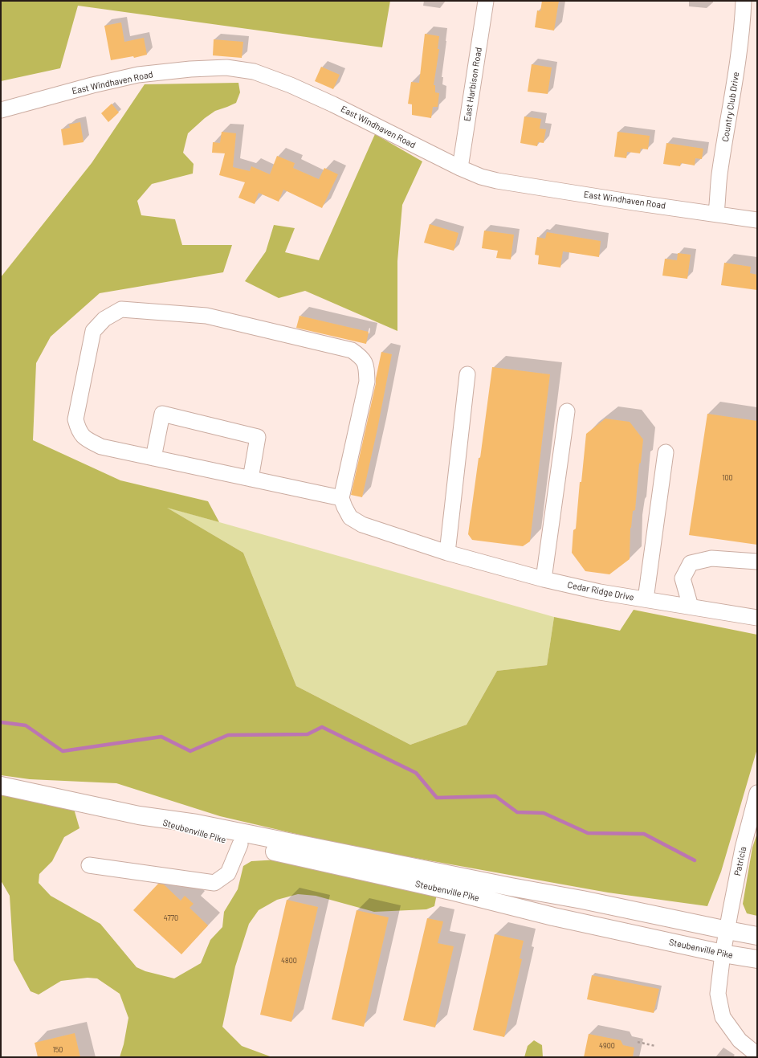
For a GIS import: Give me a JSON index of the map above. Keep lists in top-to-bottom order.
{
  "streets": {
    "main road": ["Steubenville Pike"],
    "street": [
      "East Windhaven Road",
      "East Harbison Road",
      "Country Club Drive",
      "Cedar Ridge Drive",
      "Patricia"
    ]
  },
  "crossings": [
    ["East Windhaven Road", "East Harbison Road"],
    ["East Windhaven Road", "Country Club Drive"],
    ["Steubenville Pike", "Patricia"]
  ],
  "house_numbers": [
    "100",
    "4770",
    "4800",
    "4900",
    "150"
  ]
}
